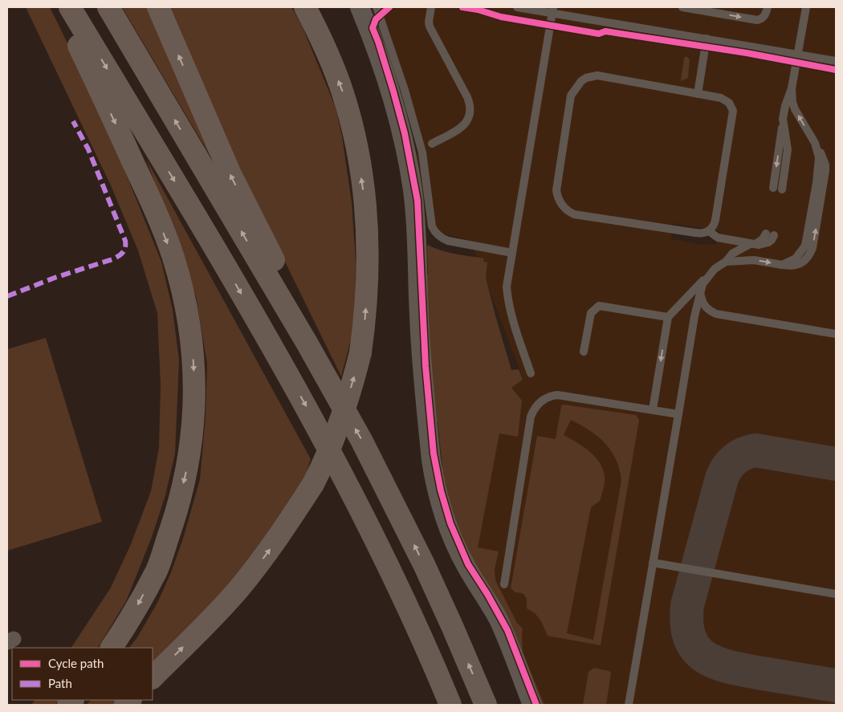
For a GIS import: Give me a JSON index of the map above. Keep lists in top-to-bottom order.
{
  "legend": ["Cycle path", "Path"]
}
